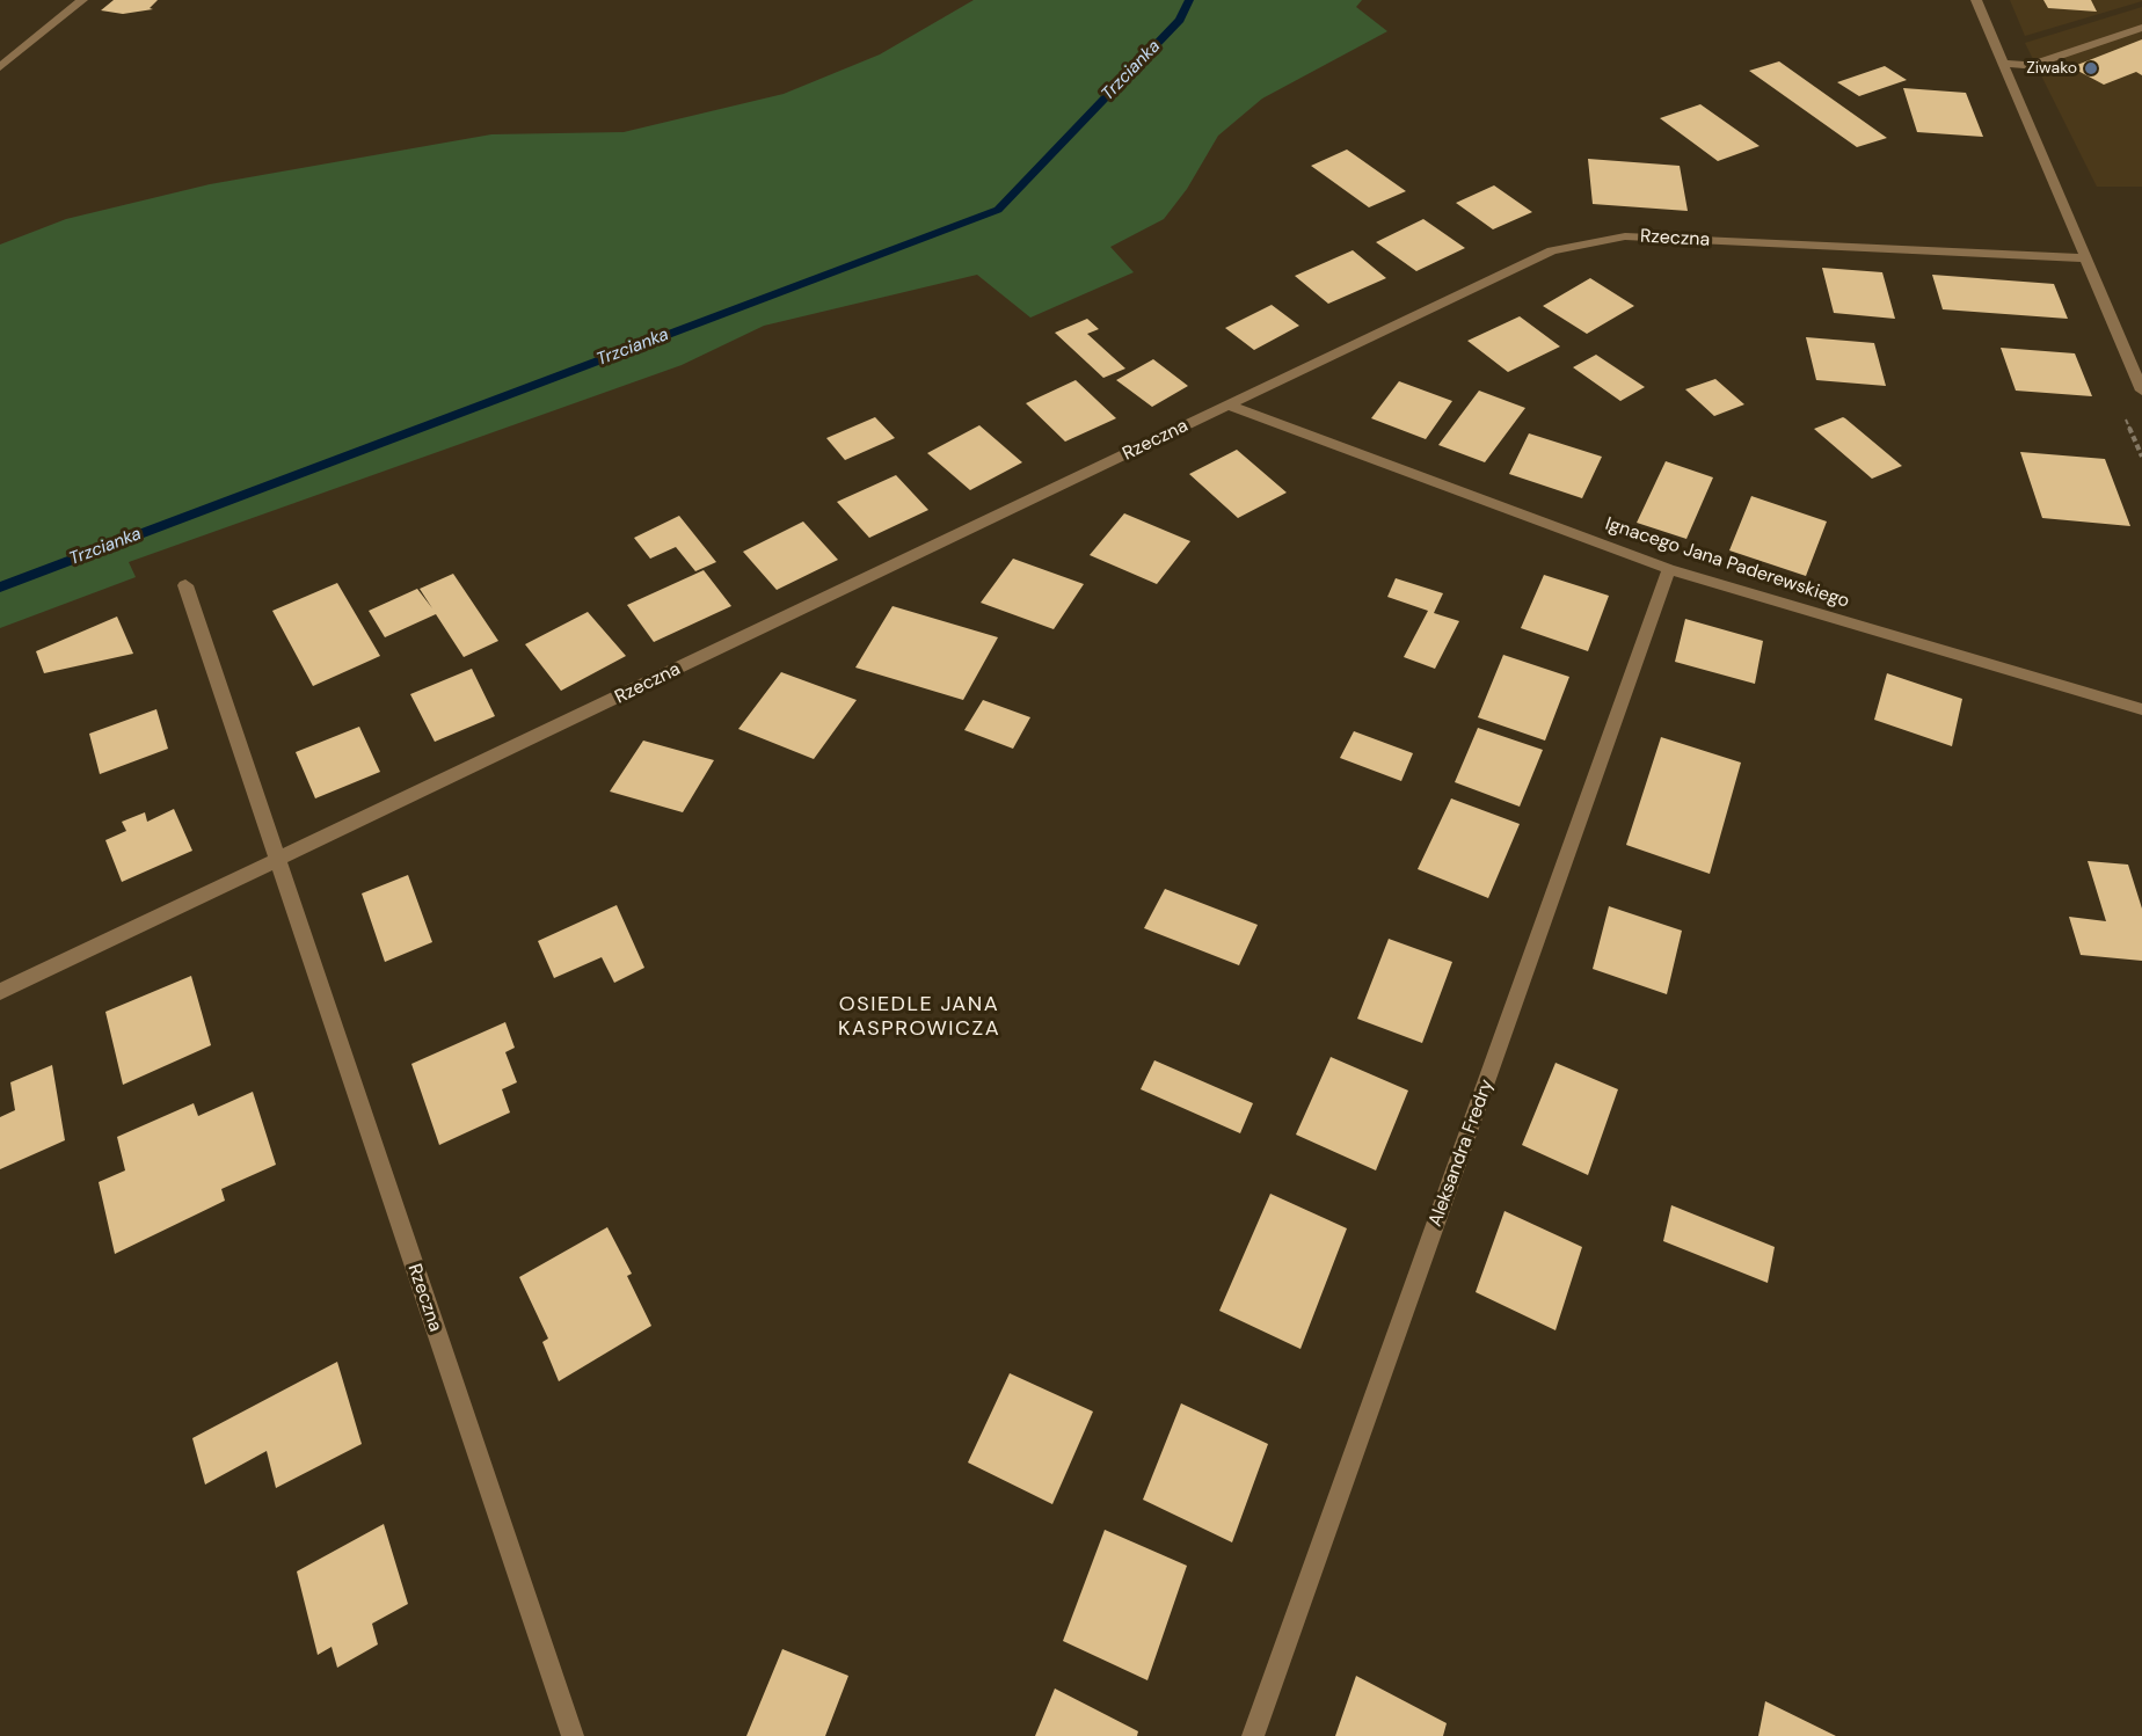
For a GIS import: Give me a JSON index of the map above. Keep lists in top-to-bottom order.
{
  "streets": {
    "street": ["Rzeczna", "Ignacego Jana Paderewskiego", "Aleksandra Fredry"]
  },
  "crossings": [
    ["Rzeczna", "Ignacego Jana Paderewskiego"],
    ["Ignacego Jana Paderewskiego", "Aleksandra Fredry"]
  ],
  "districts": ["OSIEDLE JANA KASPROWICZA"],
  "water": ["Trzcianka"],
  "places": ["Ziwako"]
}
